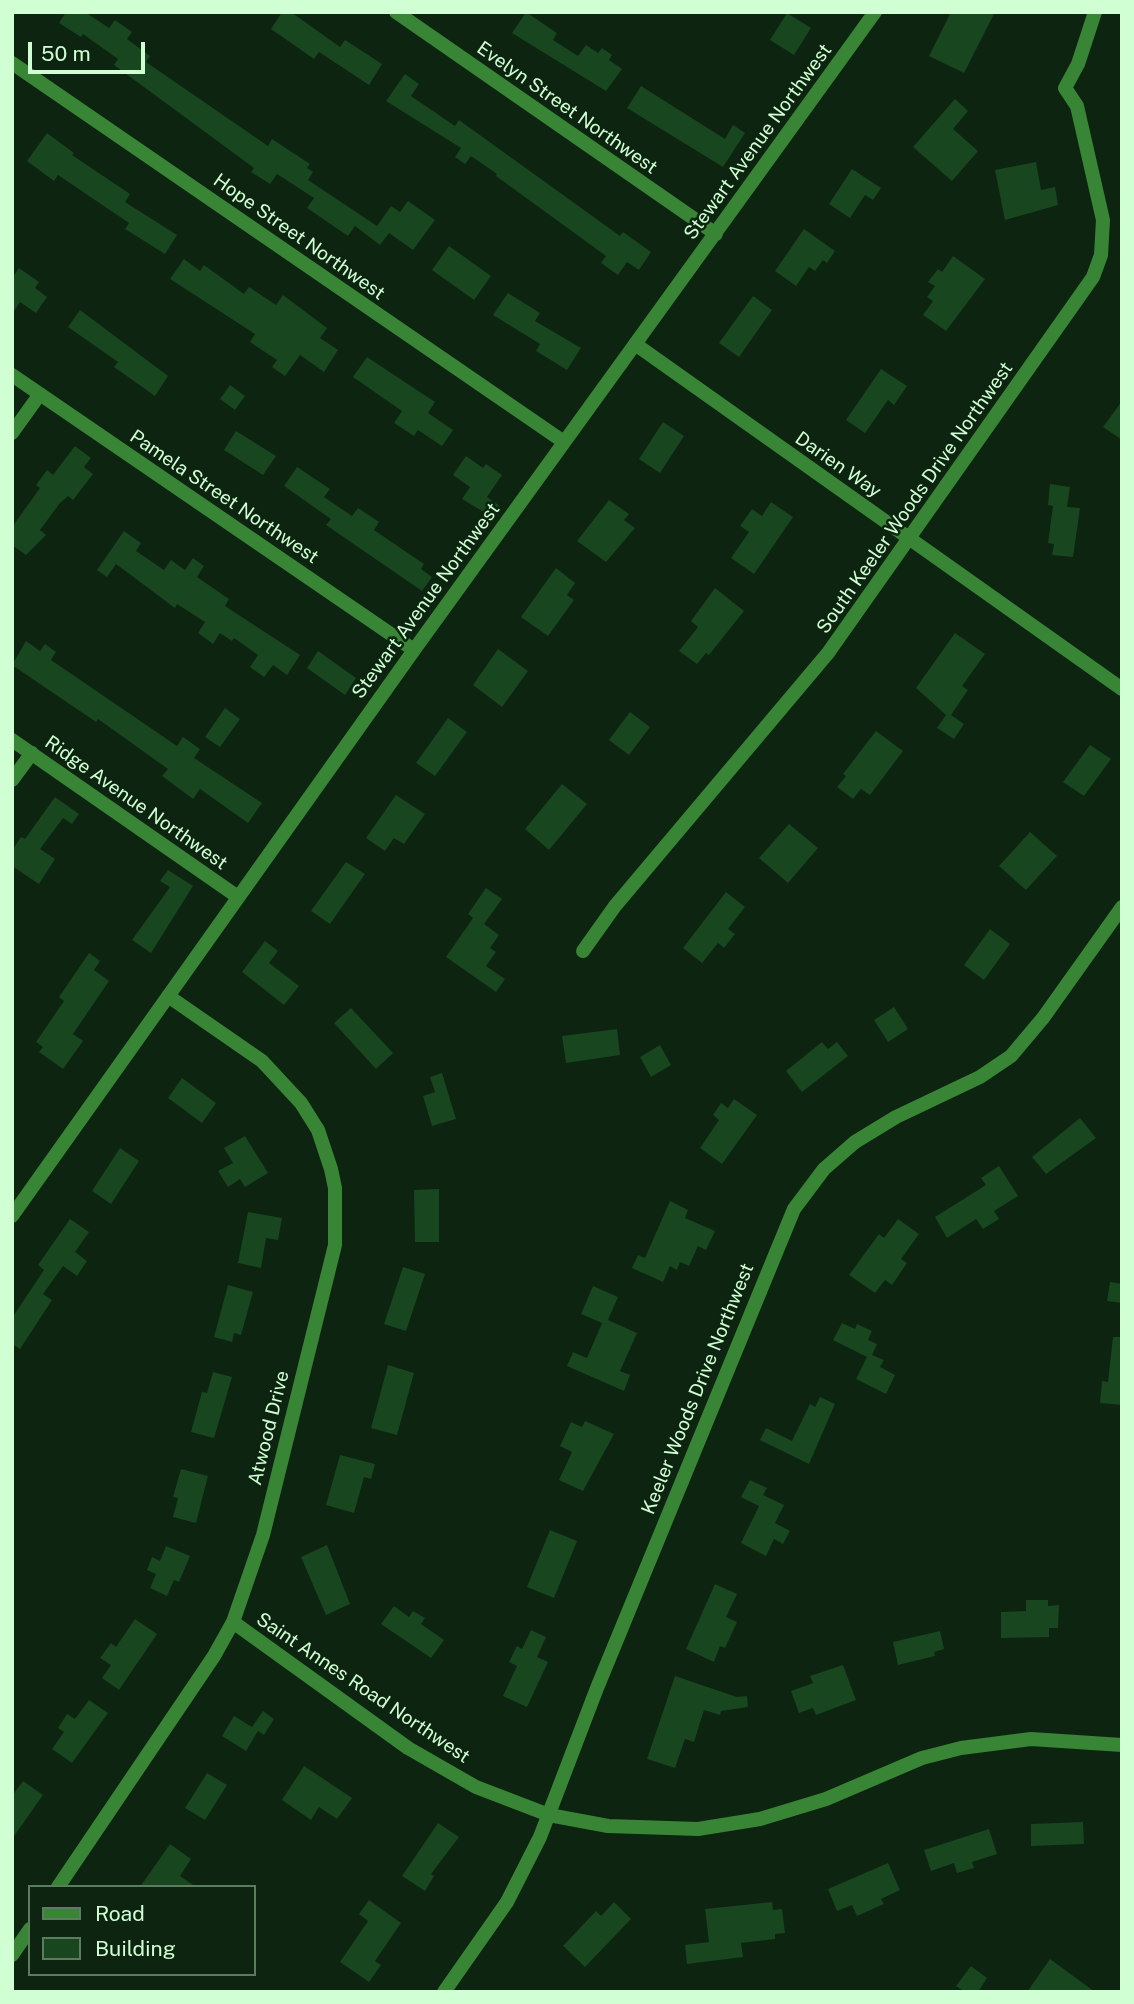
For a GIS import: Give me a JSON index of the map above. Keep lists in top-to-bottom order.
{
  "streets": {
    "street": [
      "Evelyn Street Northwest",
      "Stewart Avenue Northwest",
      "Hope Street Northwest",
      "Darien Way",
      "Pamela Street Northwest",
      "South Keeler Woods Drive Northwest",
      "Ridge Avenue Northwest",
      "Keeler Woods Drive Northwest",
      "Atwood Drive",
      "Saint Annes Road Northwest"
    ]
  },
  "crossings": [
    ["Evelyn Street Northwest", "Stewart Avenue Northwest"],
    ["Stewart Avenue Northwest", "Hope Street Northwest"],
    ["Stewart Avenue Northwest", "Darien Way"],
    ["Stewart Avenue Northwest", "Pamela Street Northwest"],
    ["Stewart Avenue Northwest", "Ridge Avenue Northwest"],
    ["Stewart Avenue Northwest", "Atwood Drive"],
    ["Darien Way", "South Keeler Woods Drive Northwest"],
    ["Keeler Woods Drive Northwest", "Saint Annes Road Northwest"],
    ["Atwood Drive", "Saint Annes Road Northwest"]
  ],
  "legend": ["Road", "Building"],
  "scale_bar": "50 m"
}
